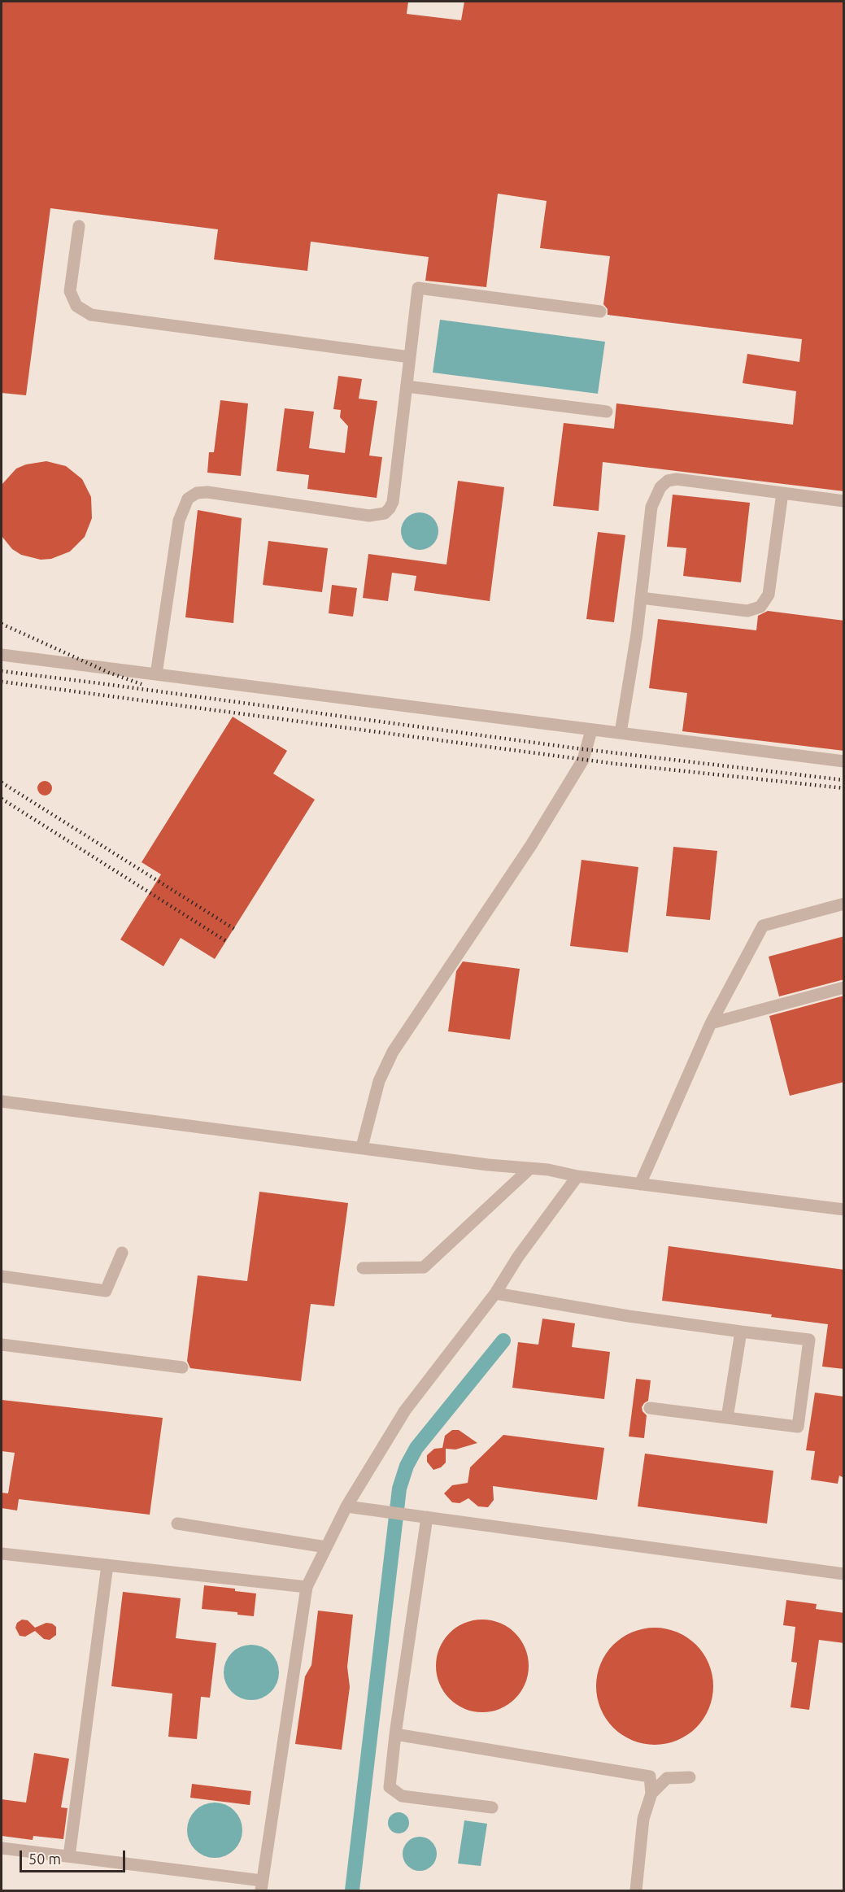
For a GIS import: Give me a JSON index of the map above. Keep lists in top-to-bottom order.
{
  "scale_bar": "50 m"
}
